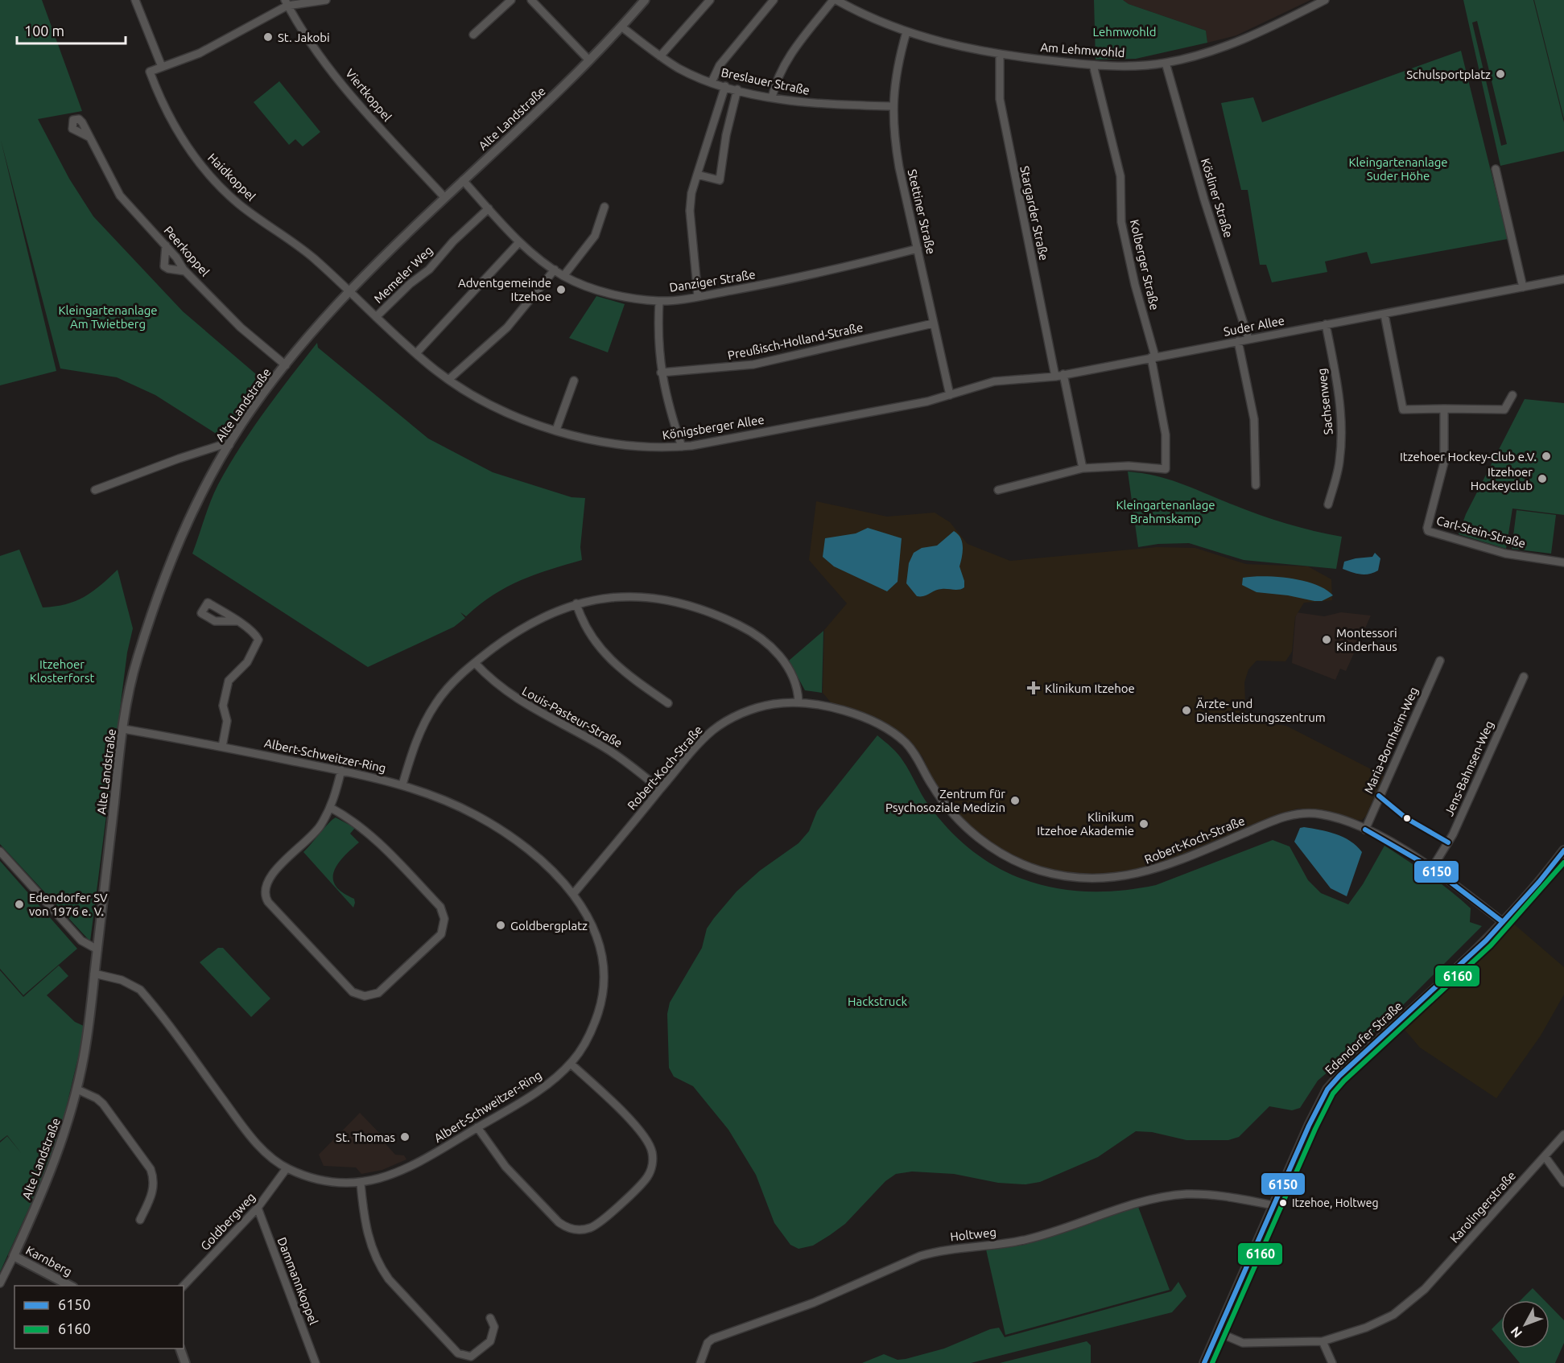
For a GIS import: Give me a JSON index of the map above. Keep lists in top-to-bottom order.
{
  "streets": {
    "street": [
      "Am Lehmwohld",
      "Breslauer Straße",
      "Viertkoppel",
      "Alte Landstraße",
      "Haidkoppel",
      "Kösliner Straße",
      "Stettiner Straße",
      "Stargarder Straße",
      "Peerkoppel",
      "Kolberger Straße",
      "Memeler Weg",
      "Danziger Straße",
      "Suder Allee",
      "Preußisch-Holland-Straße",
      "Sachsenweg",
      "Königsberger Allee",
      "Carl-Stein-Straße",
      "Louis-Pasteur-Straße",
      "Maria-Bornheim-Weg",
      "Albert-Schweitzer-Ring",
      "Robert-Koch-Straße",
      "Jens-Bahnsen-Weg",
      "Edendorfer Straße",
      "Karolingerstraße",
      "Goldbergweg",
      "Holtweg",
      "Karnberg",
      "Dammannkoppel"
    ]
  },
  "crossings": [
    ["Am Lehmwohld", "Kösliner Straße"],
    ["Am Lehmwohld", "Stettiner Straße"],
    ["Am Lehmwohld", "Stargarder Straße"],
    ["Am Lehmwohld", "Kolberger Straße"],
    ["Breslauer Straße", "Alte Landstraße"],
    ["Breslauer Straße", "Stettiner Straße"],
    ["Viertkoppel", "Alte Landstraße"],
    ["Alte Landstraße", "Haidkoppel"],
    ["Alte Landstraße", "Peerkoppel"],
    ["Alte Landstraße", "Danziger Straße"],
    ["Alte Landstraße", "Königsberger Allee"],
    ["Alte Landstraße", "Albert-Schweitzer-Ring"],
    ["Alte Landstraße", "Karnberg"],
    ["Haidkoppel", "Königsberger Allee"],
    ["Kösliner Straße", "Suder Allee"],
    ["Stettiner Straße", "Danziger Straße"],
    ["Stettiner Straße", "Suder Allee"],
    ["Stettiner Straße", "Preußisch-Holland-Straße"],
    ["Stettiner Straße", "Königsberger Allee"],
    ["Stargarder Straße", "Kolberger Straße"],
    ["Stargarder Straße", "Suder Allee"],
    ["Kolberger Straße", "Suder Allee"],
    ["Memeler Weg", "Danziger Straße"],
    ["Memeler Weg", "Königsberger Allee"],
    ["Suder Allee", "Sachsenweg"],
    ["Suder Allee", "Königsberger Allee"],
    ["Louis-Pasteur-Straße", "Robert-Koch-Straße"],
    ["Maria-Bornheim-Weg", "Robert-Koch-Straße"],
    ["Albert-Schweitzer-Ring", "Robert-Koch-Straße"],
    ["Albert-Schweitzer-Ring", "Goldbergweg"],
    ["Robert-Koch-Straße", "Jens-Bahnsen-Weg"],
    ["Robert-Koch-Straße", "Edendorfer Straße"],
    ["Edendorfer Straße", "Karolingerstraße"],
    ["Edendorfer Straße", "Holtweg"],
    ["Goldbergweg", "Dammannkoppel"]
  ],
  "parks": [
    "Lehmwohld",
    "Kleingartenanlage Suder Höhe",
    "Kleingartenanlage Am Twietberg",
    "Kleingartenanlage Brahmskamp",
    "Itzehoer Klosterforst",
    "Hackstruck"
  ],
  "places": {
    "other": [
      "St. Jakobi",
      "Schulsportplatz",
      "Adventgemeinde Itzehoe",
      "Itzehoer Hockey-Club e.V.",
      "Itzehoer Hockeyclub",
      "Montessori Kinderhaus",
      "Ärzte- und Dienstleistungszentrum",
      "Zentrum für Psychosoziale Medizin",
      "Klinikum Itzehoe Akademie",
      "Edendorfer SV von 1976 e. V.",
      "Goldbergplatz",
      "St. Thomas",
      "Itzehoe, Holtweg"
    ],
    "health": ["Klinikum Itzehoe"]
  },
  "lines": ["transit line 6150", "transit line 6160"],
  "legend": ["6150", "6160"],
  "scale_bar": "100 m",
  "north": "bottom left"
}
